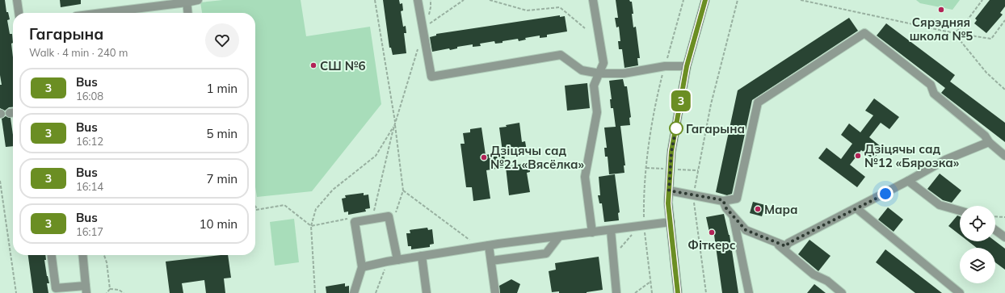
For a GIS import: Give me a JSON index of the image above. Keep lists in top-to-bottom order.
{
  "places": [
    "Сярэдняя школа №5",
    "СШ №6",
    "Гагарына",
    "Дзіцячы сад №12 «Бярозка»",
    "Дзіцячы сад №21 «Вясёлка»",
    "Мара",
    "Фіткерс"
  ],
  "lines": ["bus line 3"],
  "page": {
    "on_map": "3",
    "heading": ["Гагарына", "Walk · 4 min · 240 m"],
    "list": [
      {
        "mark": "3",
        "name": "Bus",
        "note": "16:08",
        "value": "1 min"
      },
      {
        "mark": "3",
        "name": "Bus",
        "note": "16:12",
        "value": "5 min"
      },
      {
        "mark": "3",
        "name": "Bus",
        "note": "16:14",
        "value": "7 min"
      },
      {
        "mark": "3",
        "name": "Bus",
        "note": "16:17",
        "value": "10 min"
      }
    ]
  }
}
